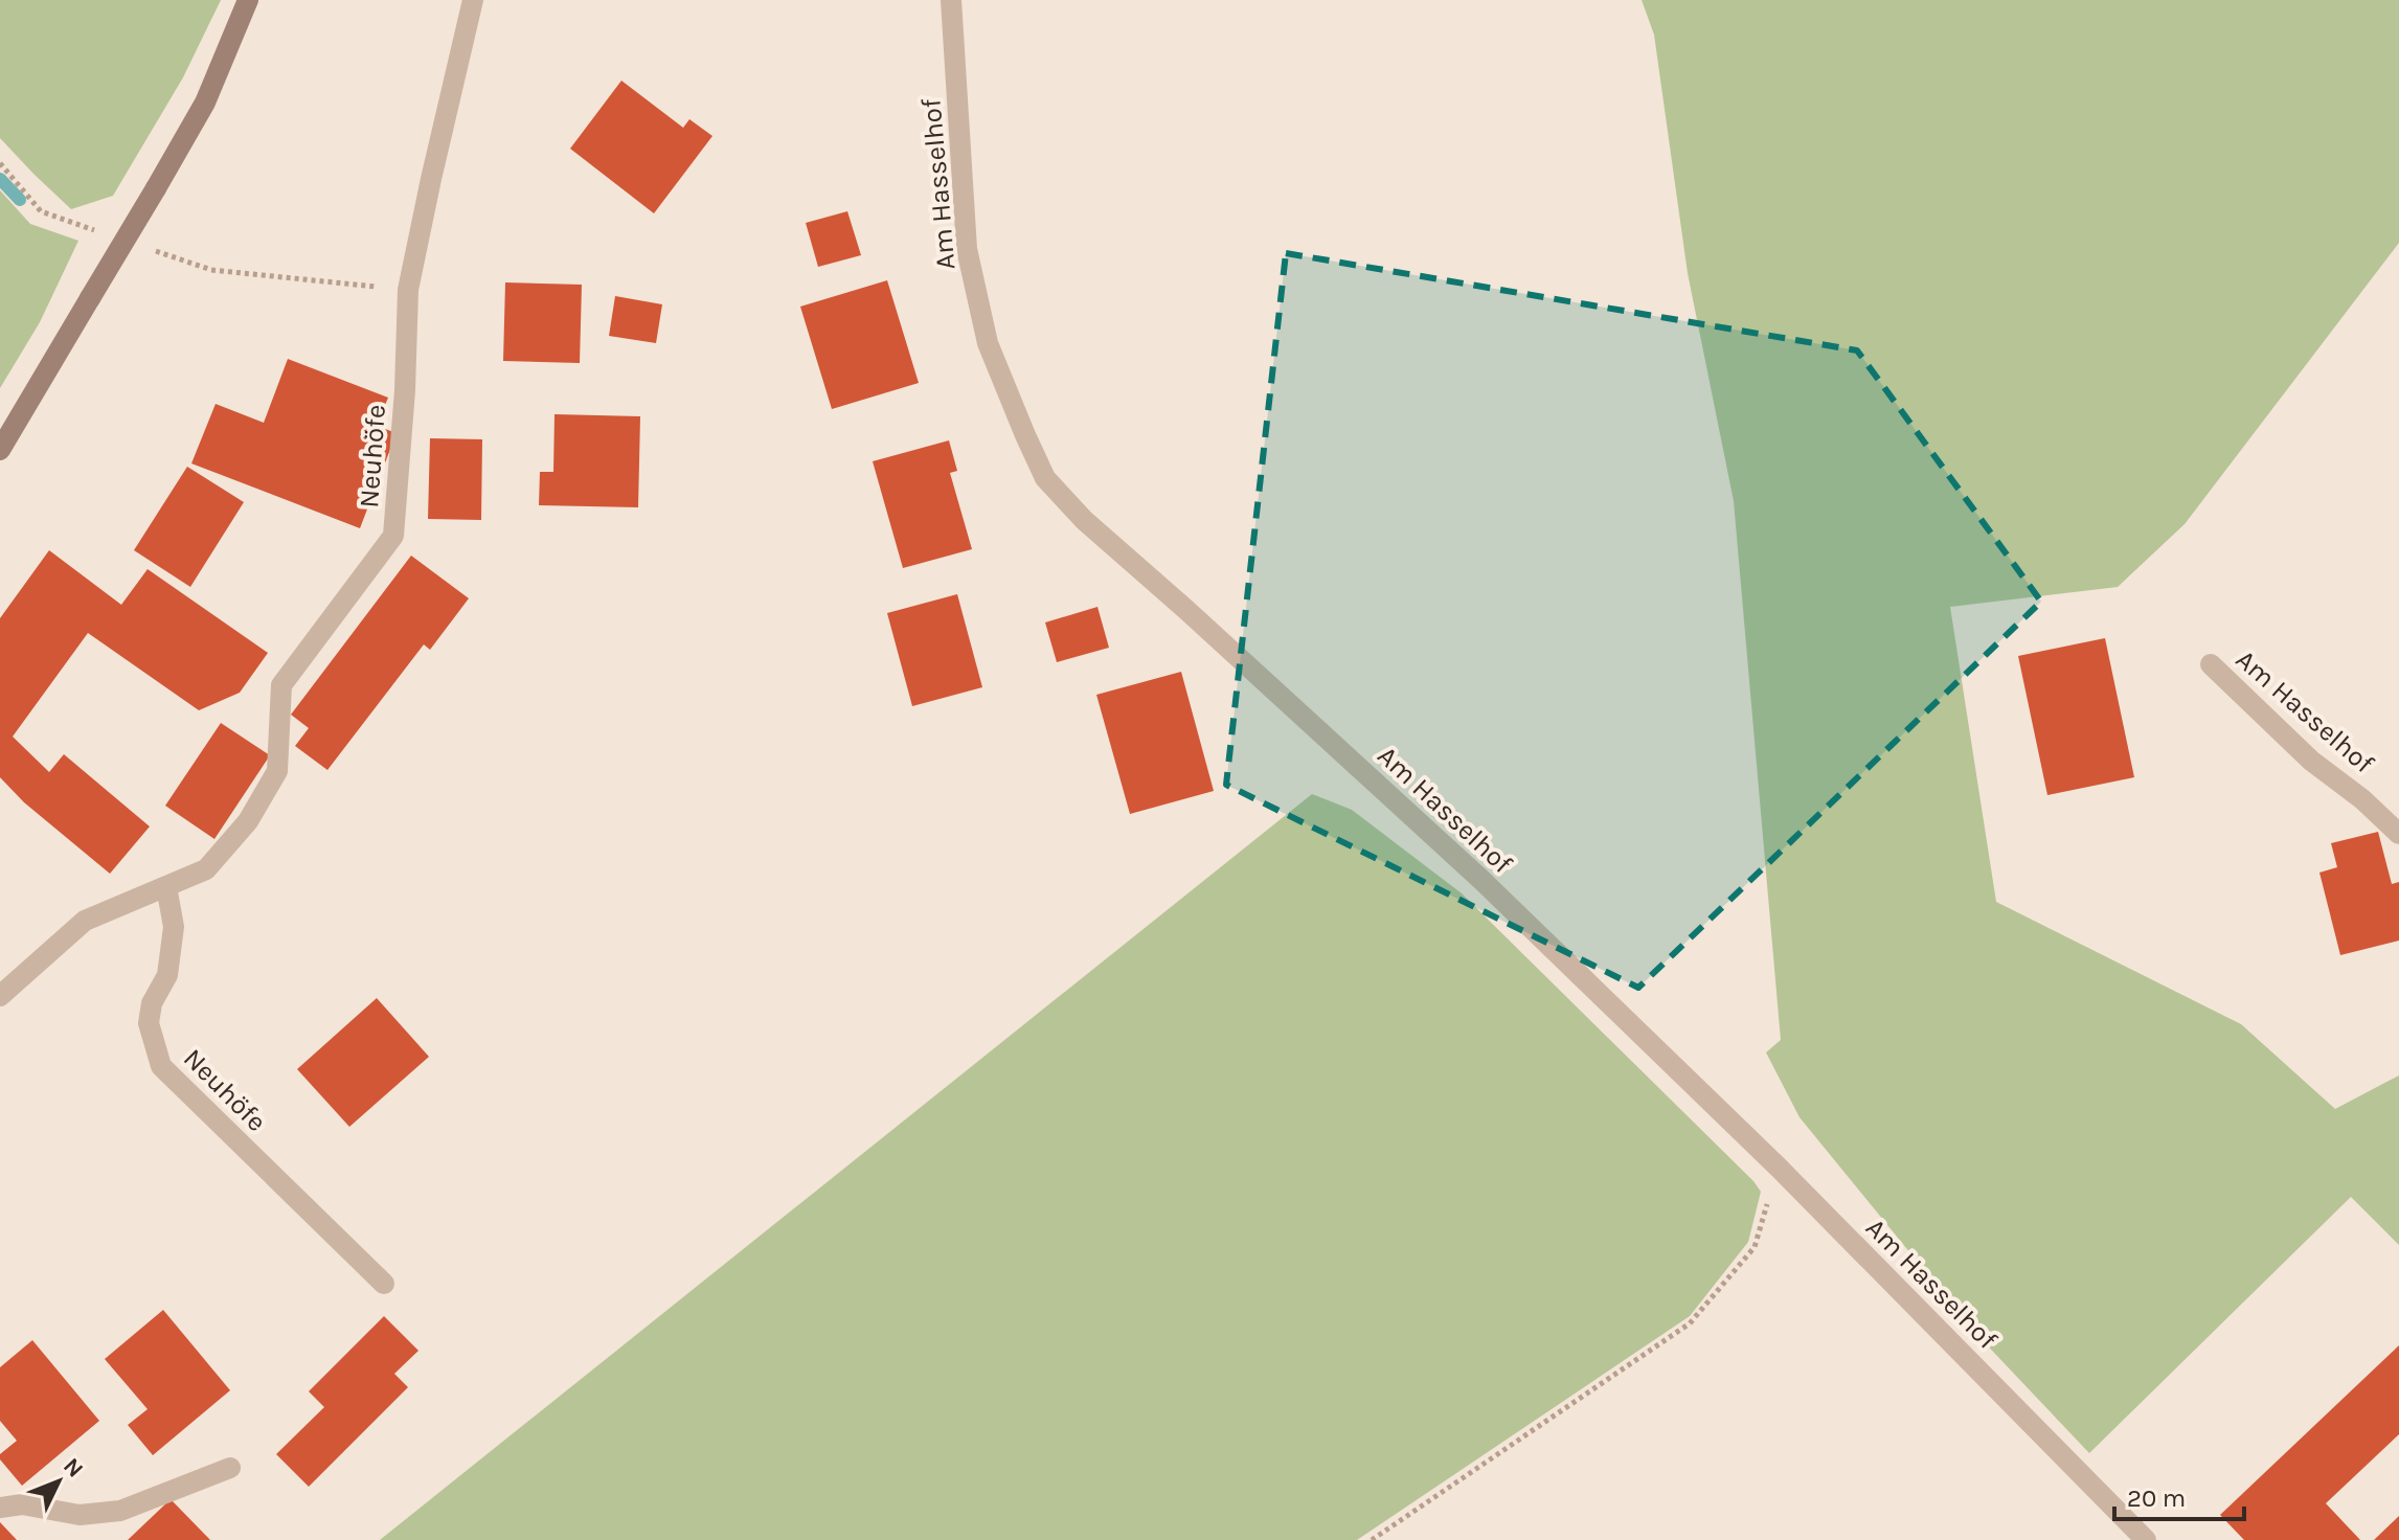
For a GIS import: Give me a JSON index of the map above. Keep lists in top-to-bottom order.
{
  "streets": {
    "street": ["Am Hasselhof", "Neuhöfe"]
  },
  "scale_bar": "20 m",
  "north": "top right"
}
